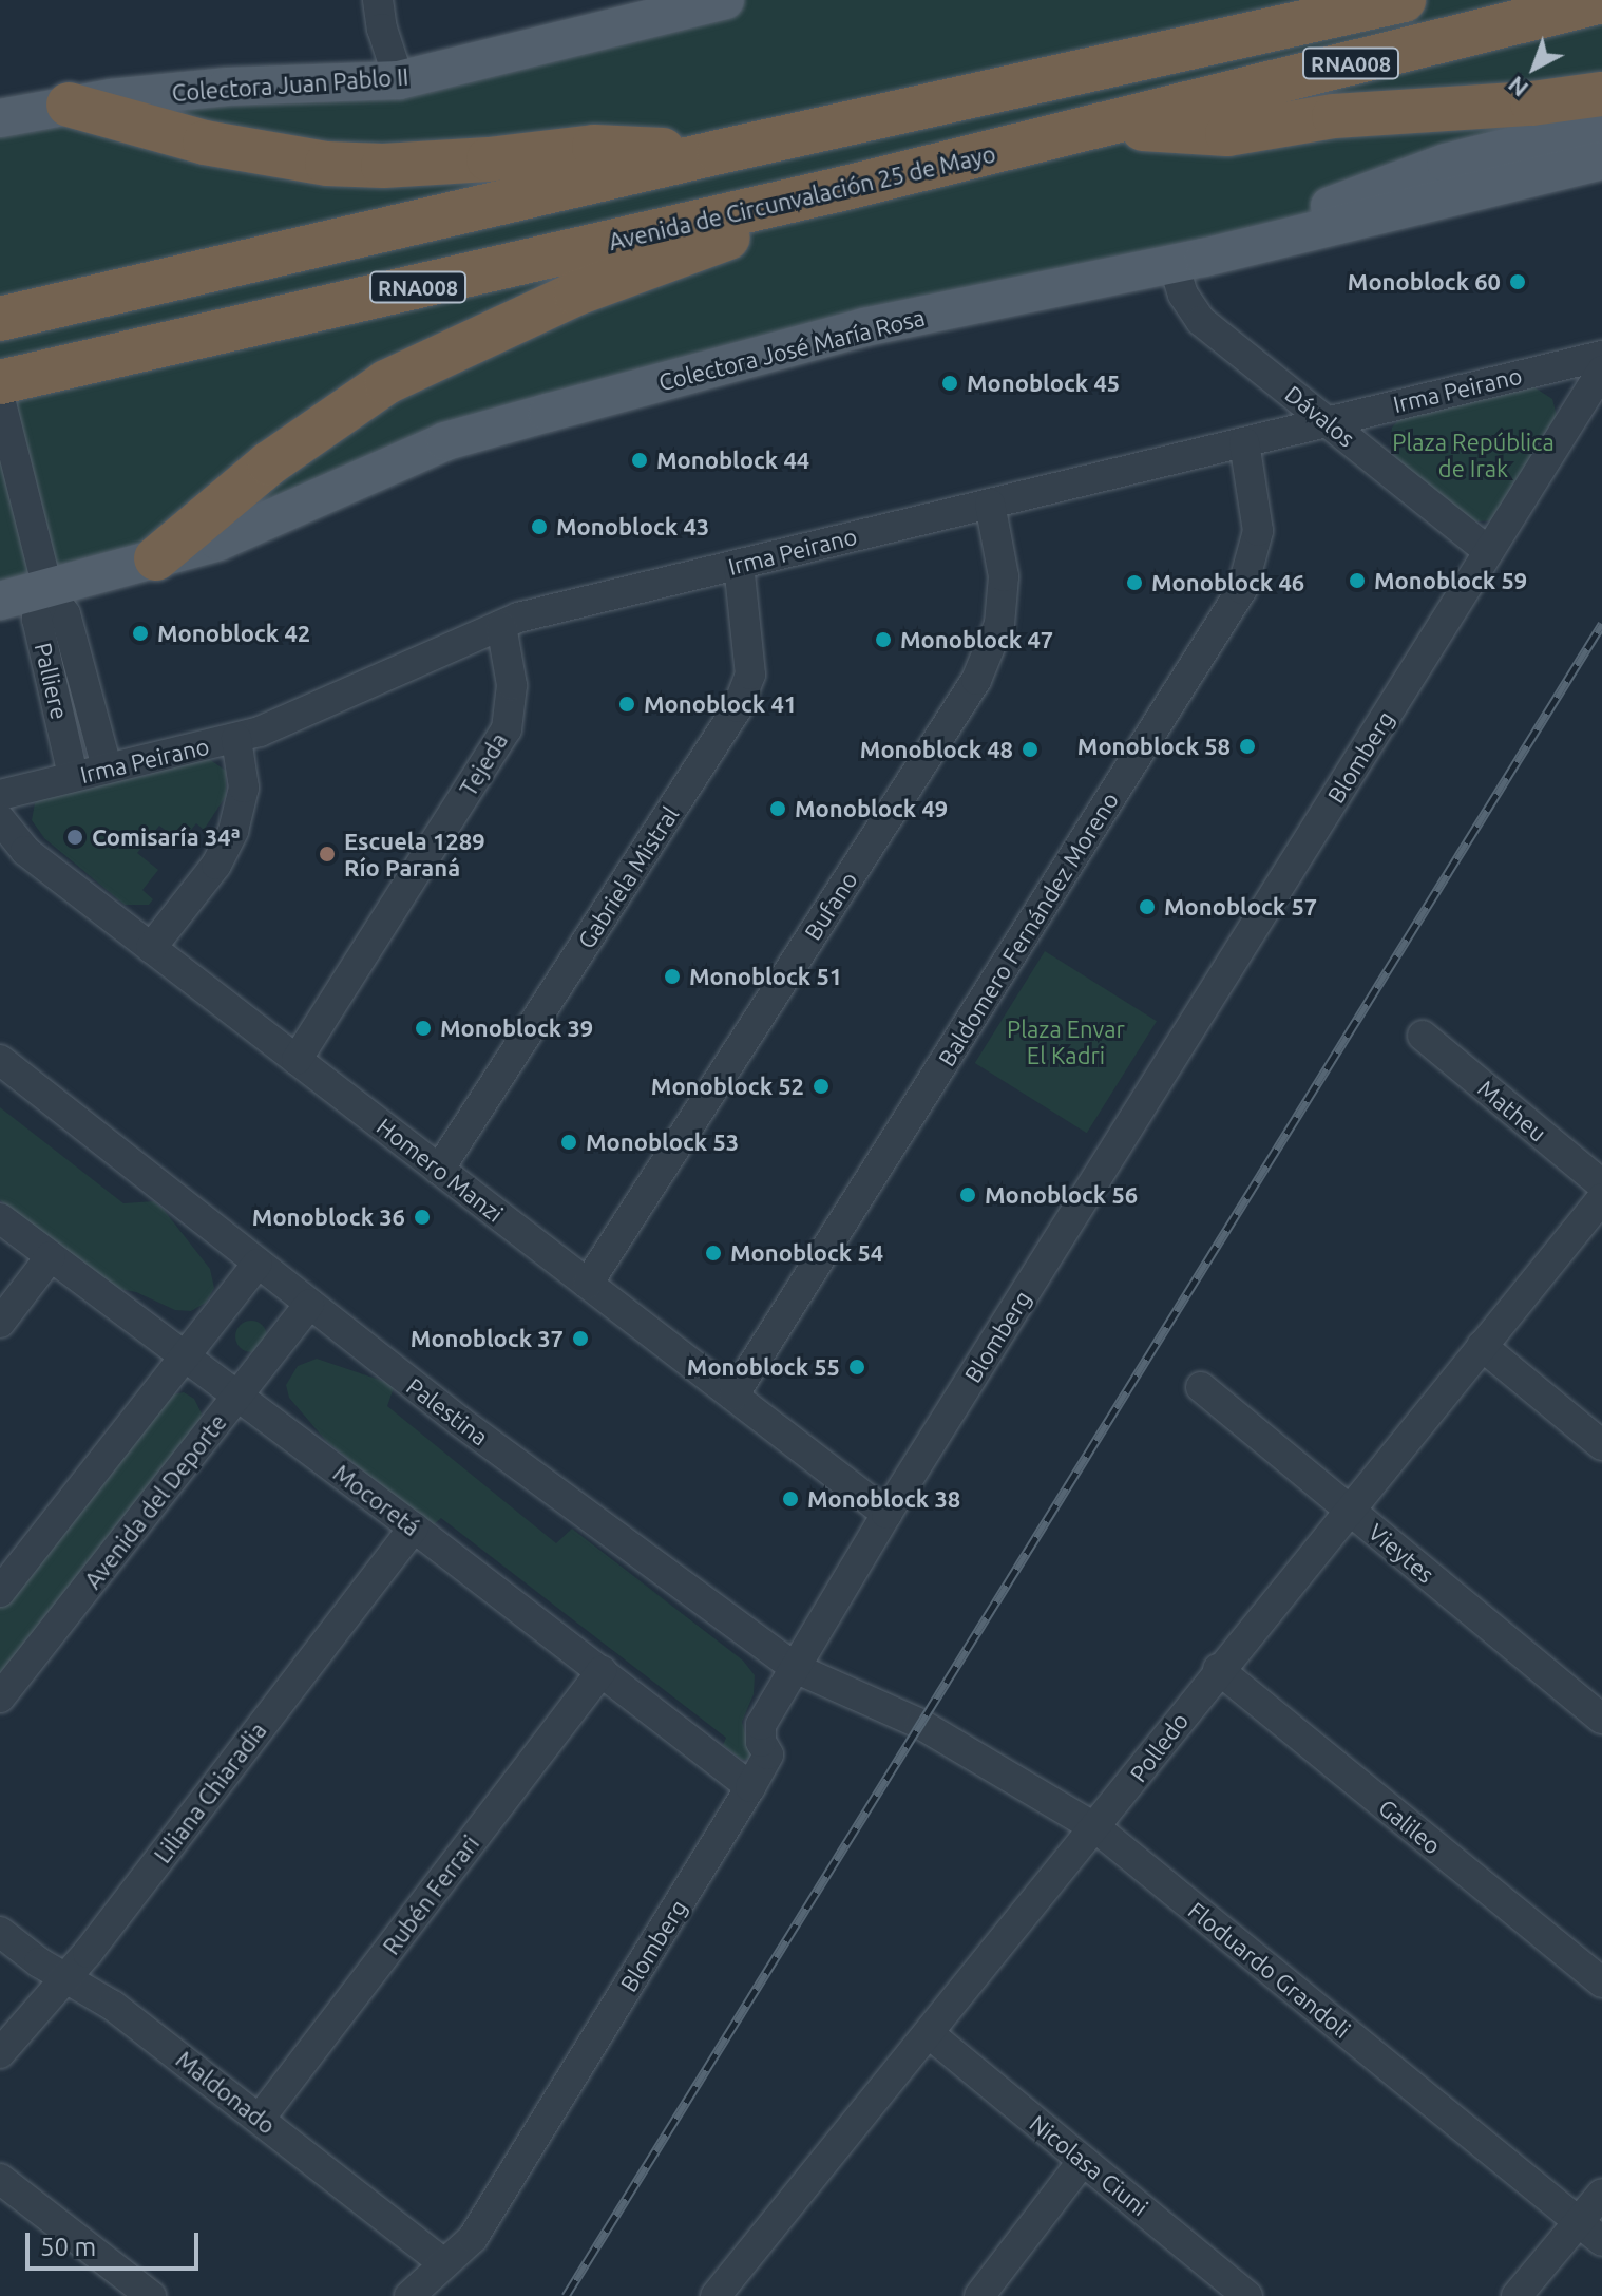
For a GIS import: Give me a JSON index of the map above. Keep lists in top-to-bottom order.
{
  "streets": {
    "highway": ["RNA008", "Avenida de Circunvalación 25 de Mayo"],
    "main road": ["Colectora Juan Pablo II", "Colectora José María Rosa"],
    "street": [
      "Irma Peirano",
      "Dávalos",
      "Palliere",
      "Blomberg",
      "Tejeda",
      "Gabriela Mistral",
      "Bufano",
      "Baldomero Fernández Moreno",
      "Matheu",
      "Homero Manzi",
      "Palestina",
      "Mocoretá",
      "Avenida del Deporte",
      "Vieytes",
      "Polledo",
      "Liliana Chiaradia",
      "Galileo",
      "Rubén Ferrari",
      "Floduardo Grandoli",
      "Maldonado",
      "Nicolasa Ciuni"
    ]
  },
  "crossings": [
    ["RNA008", "Colectora Juan Pablo II"],
    ["Colectora José María Rosa", "Dávalos"],
    ["Colectora José María Rosa", "Palliere"],
    ["Irma Peirano", "Dávalos"],
    ["Irma Peirano", "Palliere"],
    ["Irma Peirano", "Tejeda"],
    ["Irma Peirano", "Gabriela Mistral"],
    ["Irma Peirano", "Bufano"],
    ["Irma Peirano", "Baldomero Fernández Moreno"],
    ["Dávalos", "Blomberg"],
    ["Blomberg", "Homero Manzi"],
    ["Blomberg", "Palestina"],
    ["Blomberg", "Mocoretá"],
    ["Blomberg", "Maldonado"],
    ["Tejeda", "Homero Manzi"],
    ["Gabriela Mistral", "Homero Manzi"],
    ["Bufano", "Homero Manzi"],
    ["Baldomero Fernández Moreno", "Homero Manzi"],
    ["Palestina", "Avenida del Deporte"],
    ["Palestina", "Floduardo Grandoli"],
    ["Mocoretá", "Avenida del Deporte"],
    ["Mocoretá", "Liliana Chiaradia"],
    ["Mocoretá", "Rubén Ferrari"],
    ["Vieytes", "Polledo"],
    ["Polledo", "Galileo"],
    ["Polledo", "Floduardo Grandoli"],
    ["Polledo", "Nicolasa Ciuni"],
    ["Liliana Chiaradia", "Maldonado"],
    ["Rubén Ferrari", "Maldonado"]
  ],
  "parks": ["Plaza República de Irak", "Plaza Envar El Kadri"],
  "places": [
    "Monoblock 60",
    "Monoblock 45",
    "Monoblock 44",
    "Monoblock 43",
    "Monoblock 59",
    "Monoblock 46",
    "Monoblock 42",
    "Monoblock 47",
    "Monoblock 41",
    "Monoblock 58",
    "Monoblock 48",
    "Monoblock 49",
    "Comisaría 34ª",
    "Escuela 1289 Río Paraná",
    "Monoblock 57",
    "Monoblock 51",
    "Monoblock 39",
    "Monoblock 52",
    "Monoblock 53",
    "Monoblock 56",
    "Monoblock 36",
    "Monoblock 54",
    "Monoblock 37",
    "Monoblock 55",
    "Monoblock 38"
  ],
  "scale_bar": "50 m",
  "north": "bottom left"
}
